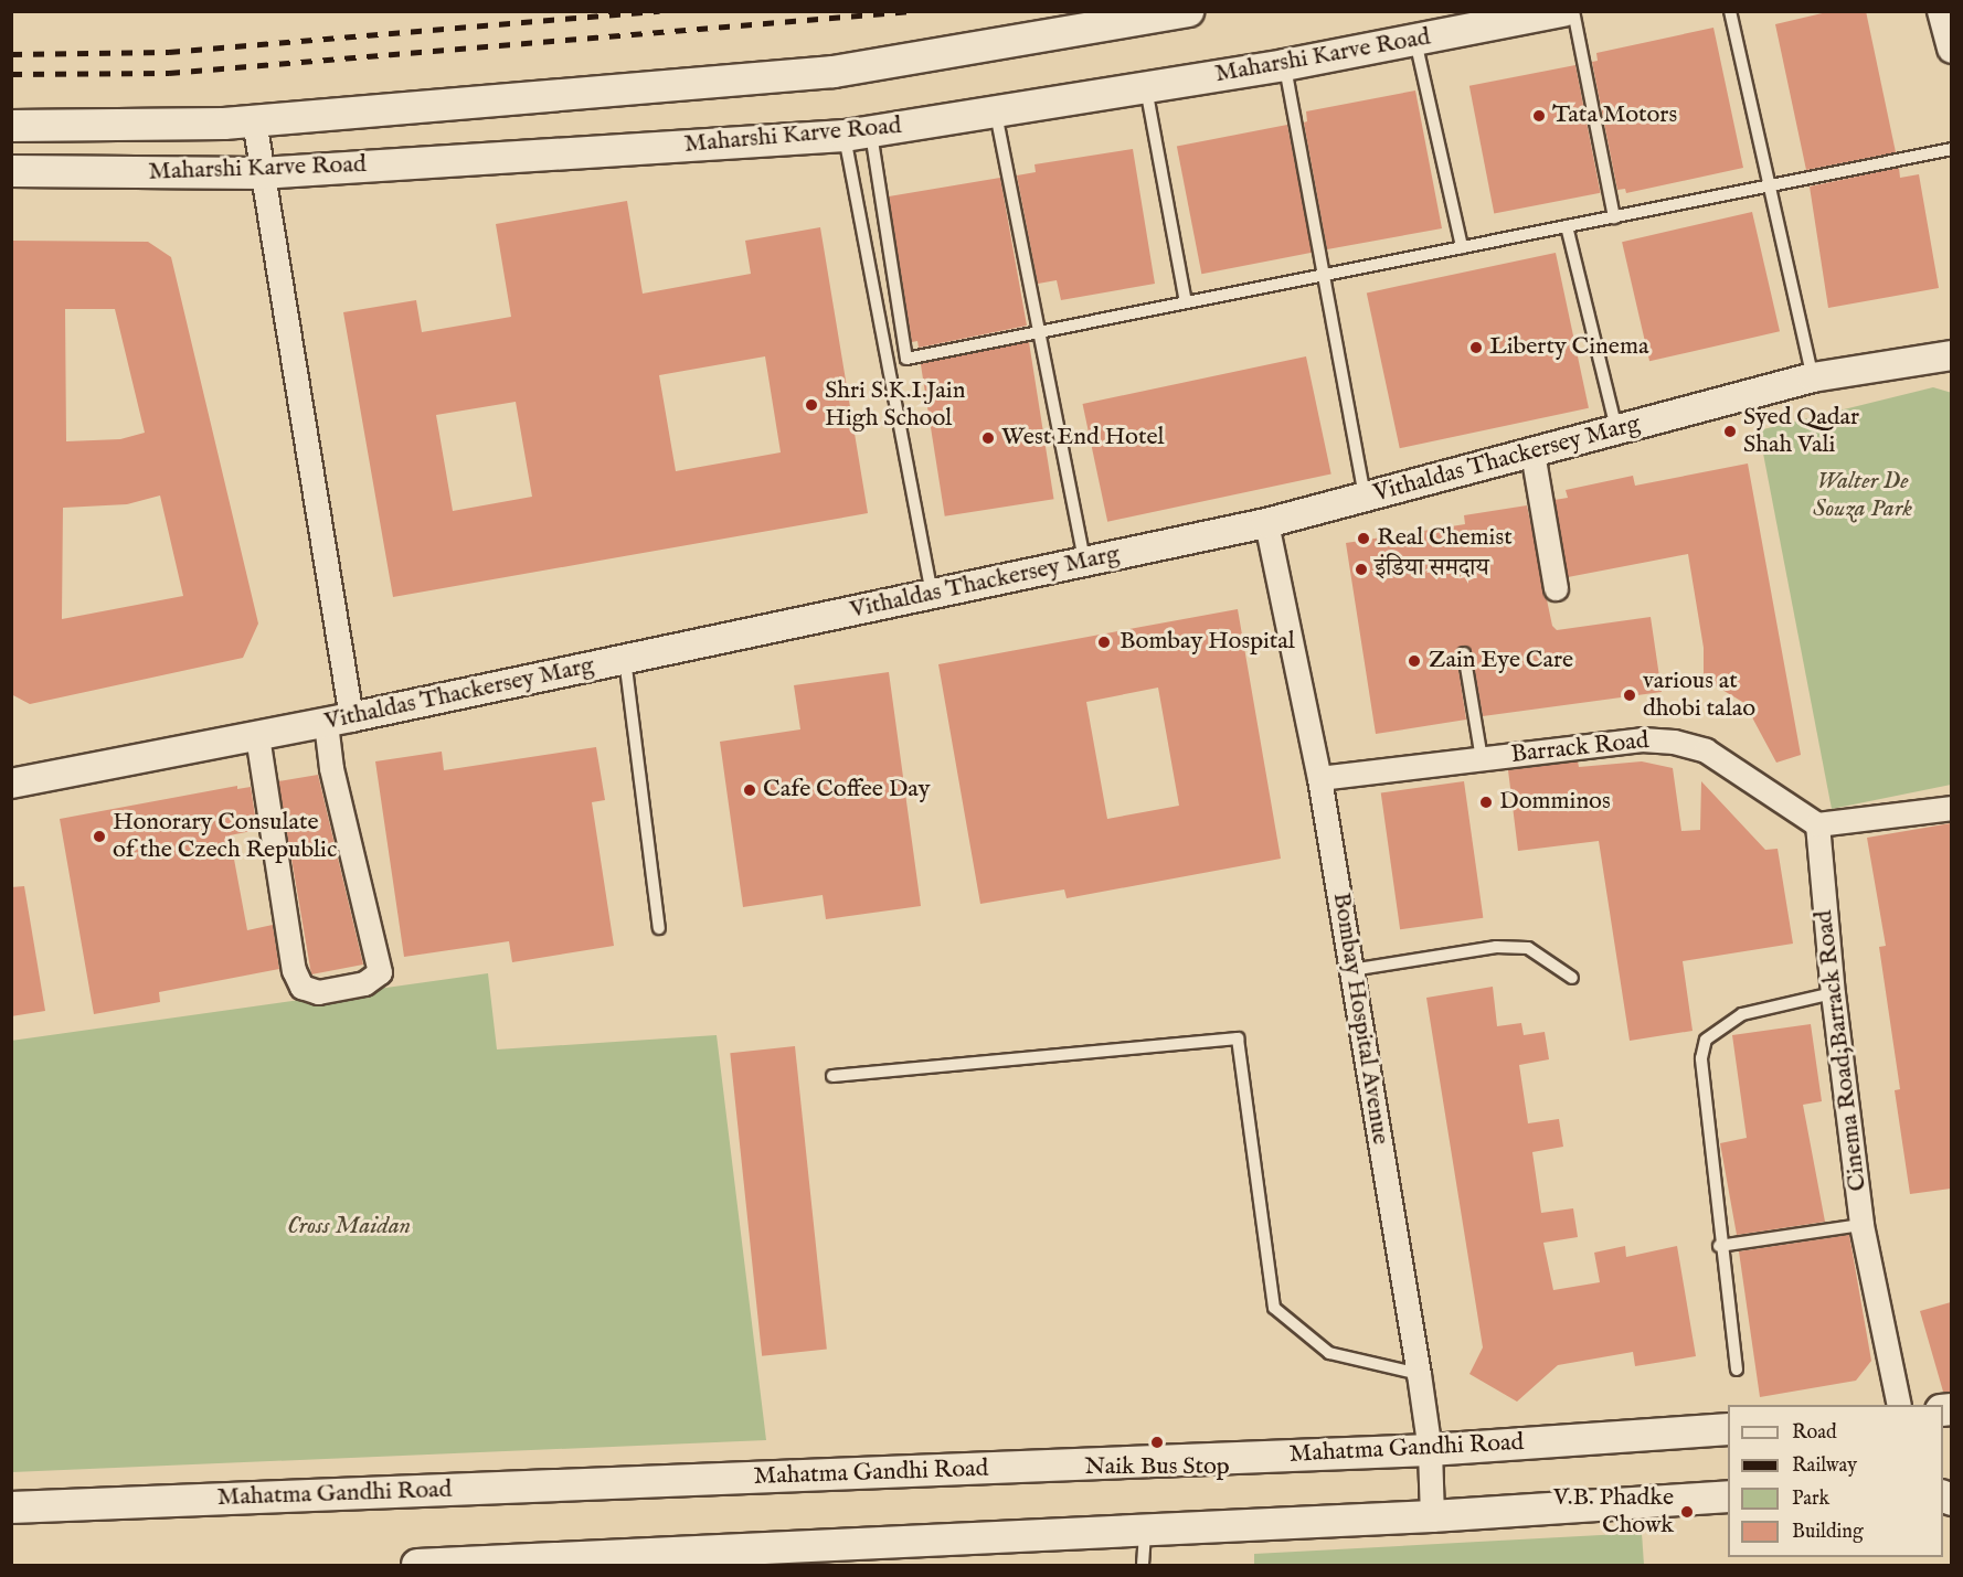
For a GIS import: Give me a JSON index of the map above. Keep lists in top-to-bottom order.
{
  "streets": {
    "main road": ["Maharshi Karve Road", "Mahatma Gandhi Road"],
    "street": [
      "Vithaldas Thackersey Marg",
      "Barrack Road",
      "Bombay Hospital Avenue",
      "Cinema Road;Barrack Road"
    ]
  },
  "crossings": [
    ["Vithaldas Thackersey Marg", "Bombay Hospital Avenue"],
    ["Barrack Road", "Bombay Hospital Avenue"],
    ["Barrack Road", "Cinema Road;Barrack Road"],
    ["Bombay Hospital Avenue", "Mahatma Gandhi Road"]
  ],
  "parks": ["Walter De Souza Park", "Cross Maidan"],
  "places": [
    "Tata Motors",
    "Liberty Cinema",
    "Shri S.K.I.Jain High School",
    "Syed Qadar Shah Vali",
    "West End Hotel",
    "Real Chemist",
    "इंडिया समदाय",
    "Bombay Hospital",
    "Zain Eye Care",
    "various at dhobi talao",
    "Cafe Coffee Day",
    "Domminos",
    "Honorary Consulate of the Czech Republic",
    "Naik Bus Stop",
    "V.B. Phadke Chowk"
  ],
  "legend": [
    "Road",
    "Railway",
    "Park",
    "Building"
  ]
}
